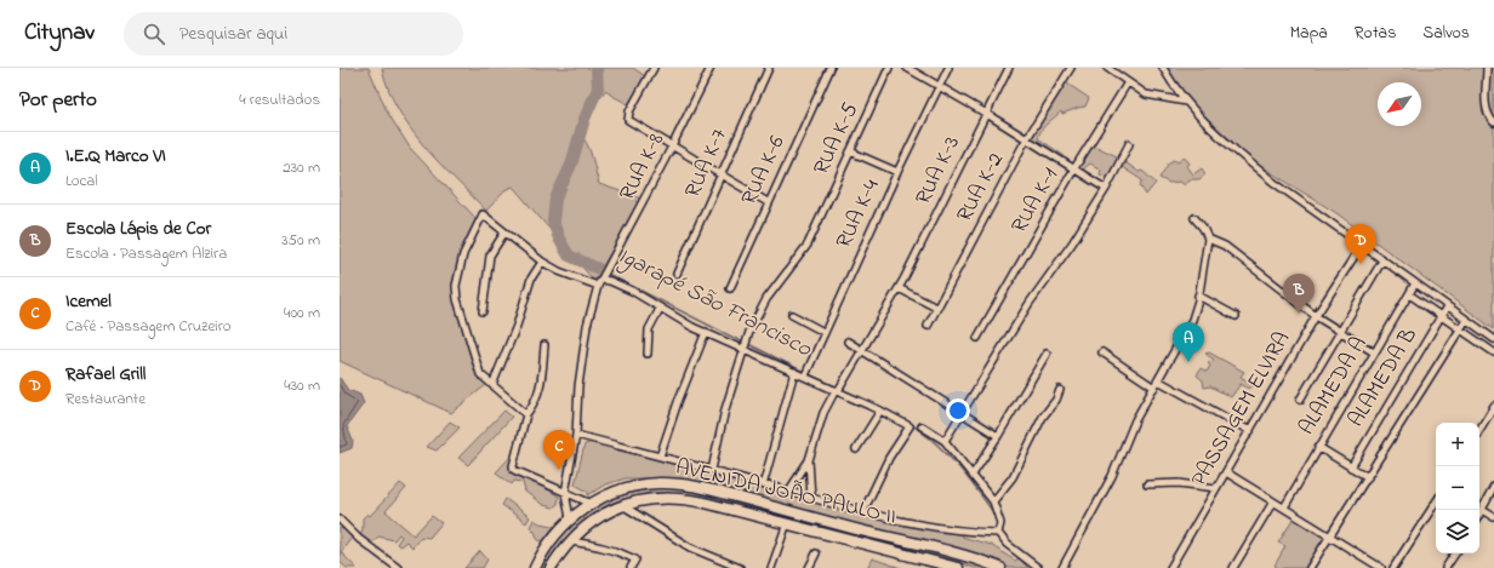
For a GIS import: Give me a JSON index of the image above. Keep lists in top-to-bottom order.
{
  "streets": {
    "main road": ["AVENIDA JOÃO PAULO II"],
    "street": [
      "RUA K-5",
      "RUA K-7",
      "RUA K-8",
      "RUA K-6",
      "RUA K-3",
      "RUA K-2",
      "RUA K-1",
      "RUA K-4",
      "ALAMEDA B",
      "ALAMEDA A",
      "PASSAGEM ELVIRA"
    ]
  },
  "water": ["Igarapé São Francisco"],
  "north": "bottom left",
  "page": {
    "header": "Citynav",
    "search": "Pesquisar aqui",
    "nav": ["Mapa", "Rotas", "Salvos"],
    "heading": ["Por perto", "4 resultados"],
    "list": [
      {
        "mark": "A",
        "name": "I.E.Q Marco VI",
        "note": "Local",
        "value": "230 m"
      },
      {
        "mark": "B",
        "name": "Escola Lápis de Cor",
        "note": "Escola · Passagem Alzira",
        "value": "350 m"
      },
      {
        "mark": "C",
        "name": "Icemel",
        "note": "Café · Passagem Cruzeiro",
        "value": "400 m"
      },
      {
        "mark": "D",
        "name": "Rafael Grill",
        "note": "Restaurante",
        "value": "430 m"
      }
    ],
    "pins": [
      "D",
      "B",
      "A",
      "C"
    ],
    "map_buttons": ["+", "−"]
  }
}
